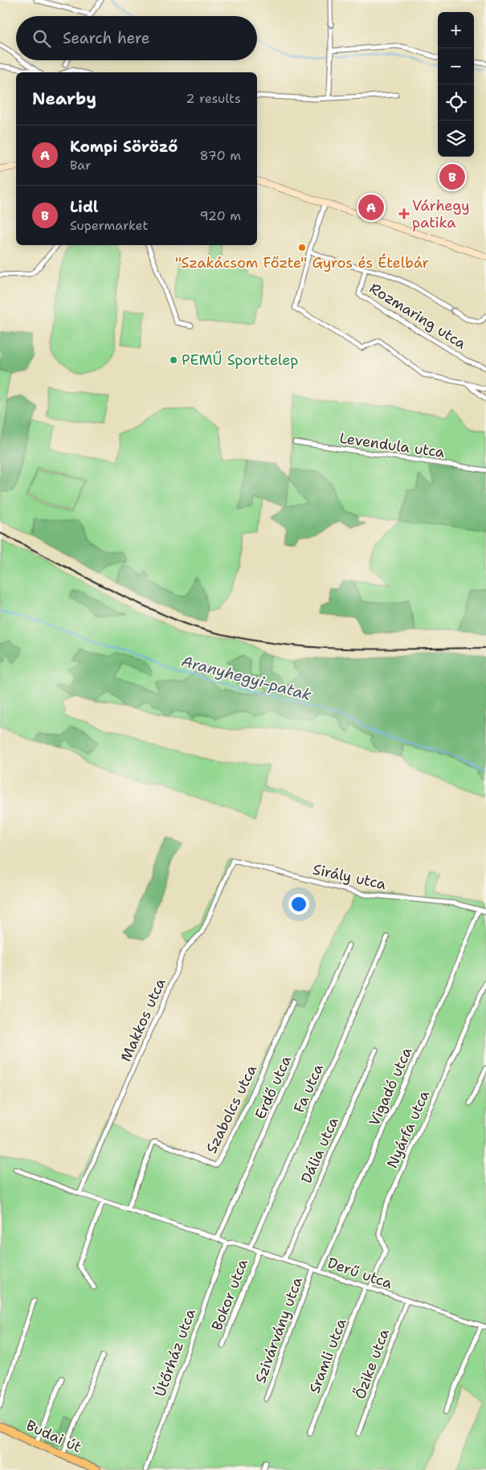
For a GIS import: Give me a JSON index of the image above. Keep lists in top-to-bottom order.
{
  "streets": {
    "main road": ["Budai út"],
    "street": [
      "Rozmaring utca",
      "Levendula utca",
      "Sirály utca",
      "Makkos utca",
      "Vigadó utca",
      "Erdő utca",
      "Fa utca",
      "Szabolcs utca",
      "Nyárfa utca",
      "Dália utca",
      "Derű utca",
      "Bokor utca",
      "Szivárvány utca",
      "Útőrház utca",
      "Sramli utca",
      "Őzike utca"
    ]
  },
  "crossings": [
    ["Sirály utca", "Makkos utca"],
    ["Sirály utca", "Vigadó utca"],
    ["Vigadó utca", "Derű utca"],
    ["Fa utca", "Derű utca"],
    ["Nyárfa utca", "Derű utca"],
    ["Nyárfa utca", "Sramli utca"],
    ["Dália utca", "Derű utca"],
    ["Derű utca", "Bokor utca"],
    ["Derű utca", "Szivárvány utca"],
    ["Derű utca", "Útőrház utca"],
    ["Derű utca", "Sramli utca"],
    ["Derű utca", "Őzike utca"]
  ],
  "water": ["Aranyhegyi-patak"],
  "places": {
    "health": ["Várhegy patika"],
    "other": ["\"Szakácsom Főzte\" Gyros és Ételbár", "PEMŰ Sporttelep"]
  },
  "page": {
    "map_buttons": ["+", "−"],
    "search": "Search here",
    "heading": ["Nearby", "2 results"],
    "list": [
      {
        "mark": "A",
        "name": "Kompi Söröző",
        "note": "Bar",
        "value": "870 m"
      },
      {
        "mark": "B",
        "name": "Lidl",
        "note": "Supermarket",
        "value": "920 m"
      }
    ],
    "pins": ["B", "A"]
  }
}
